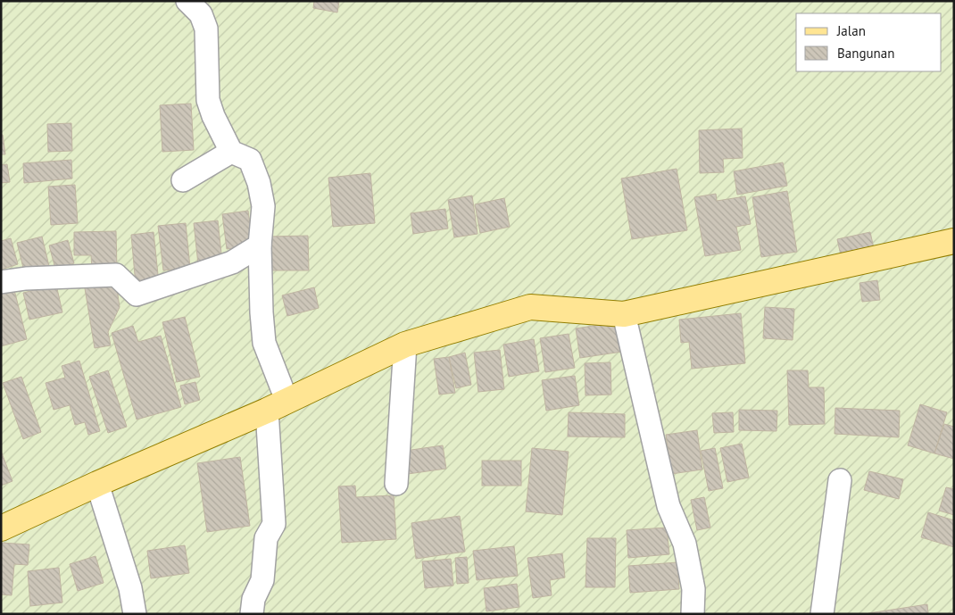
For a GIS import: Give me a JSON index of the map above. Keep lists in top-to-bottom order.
{
  "legend": ["Jalan", "Bangunan"]
}
